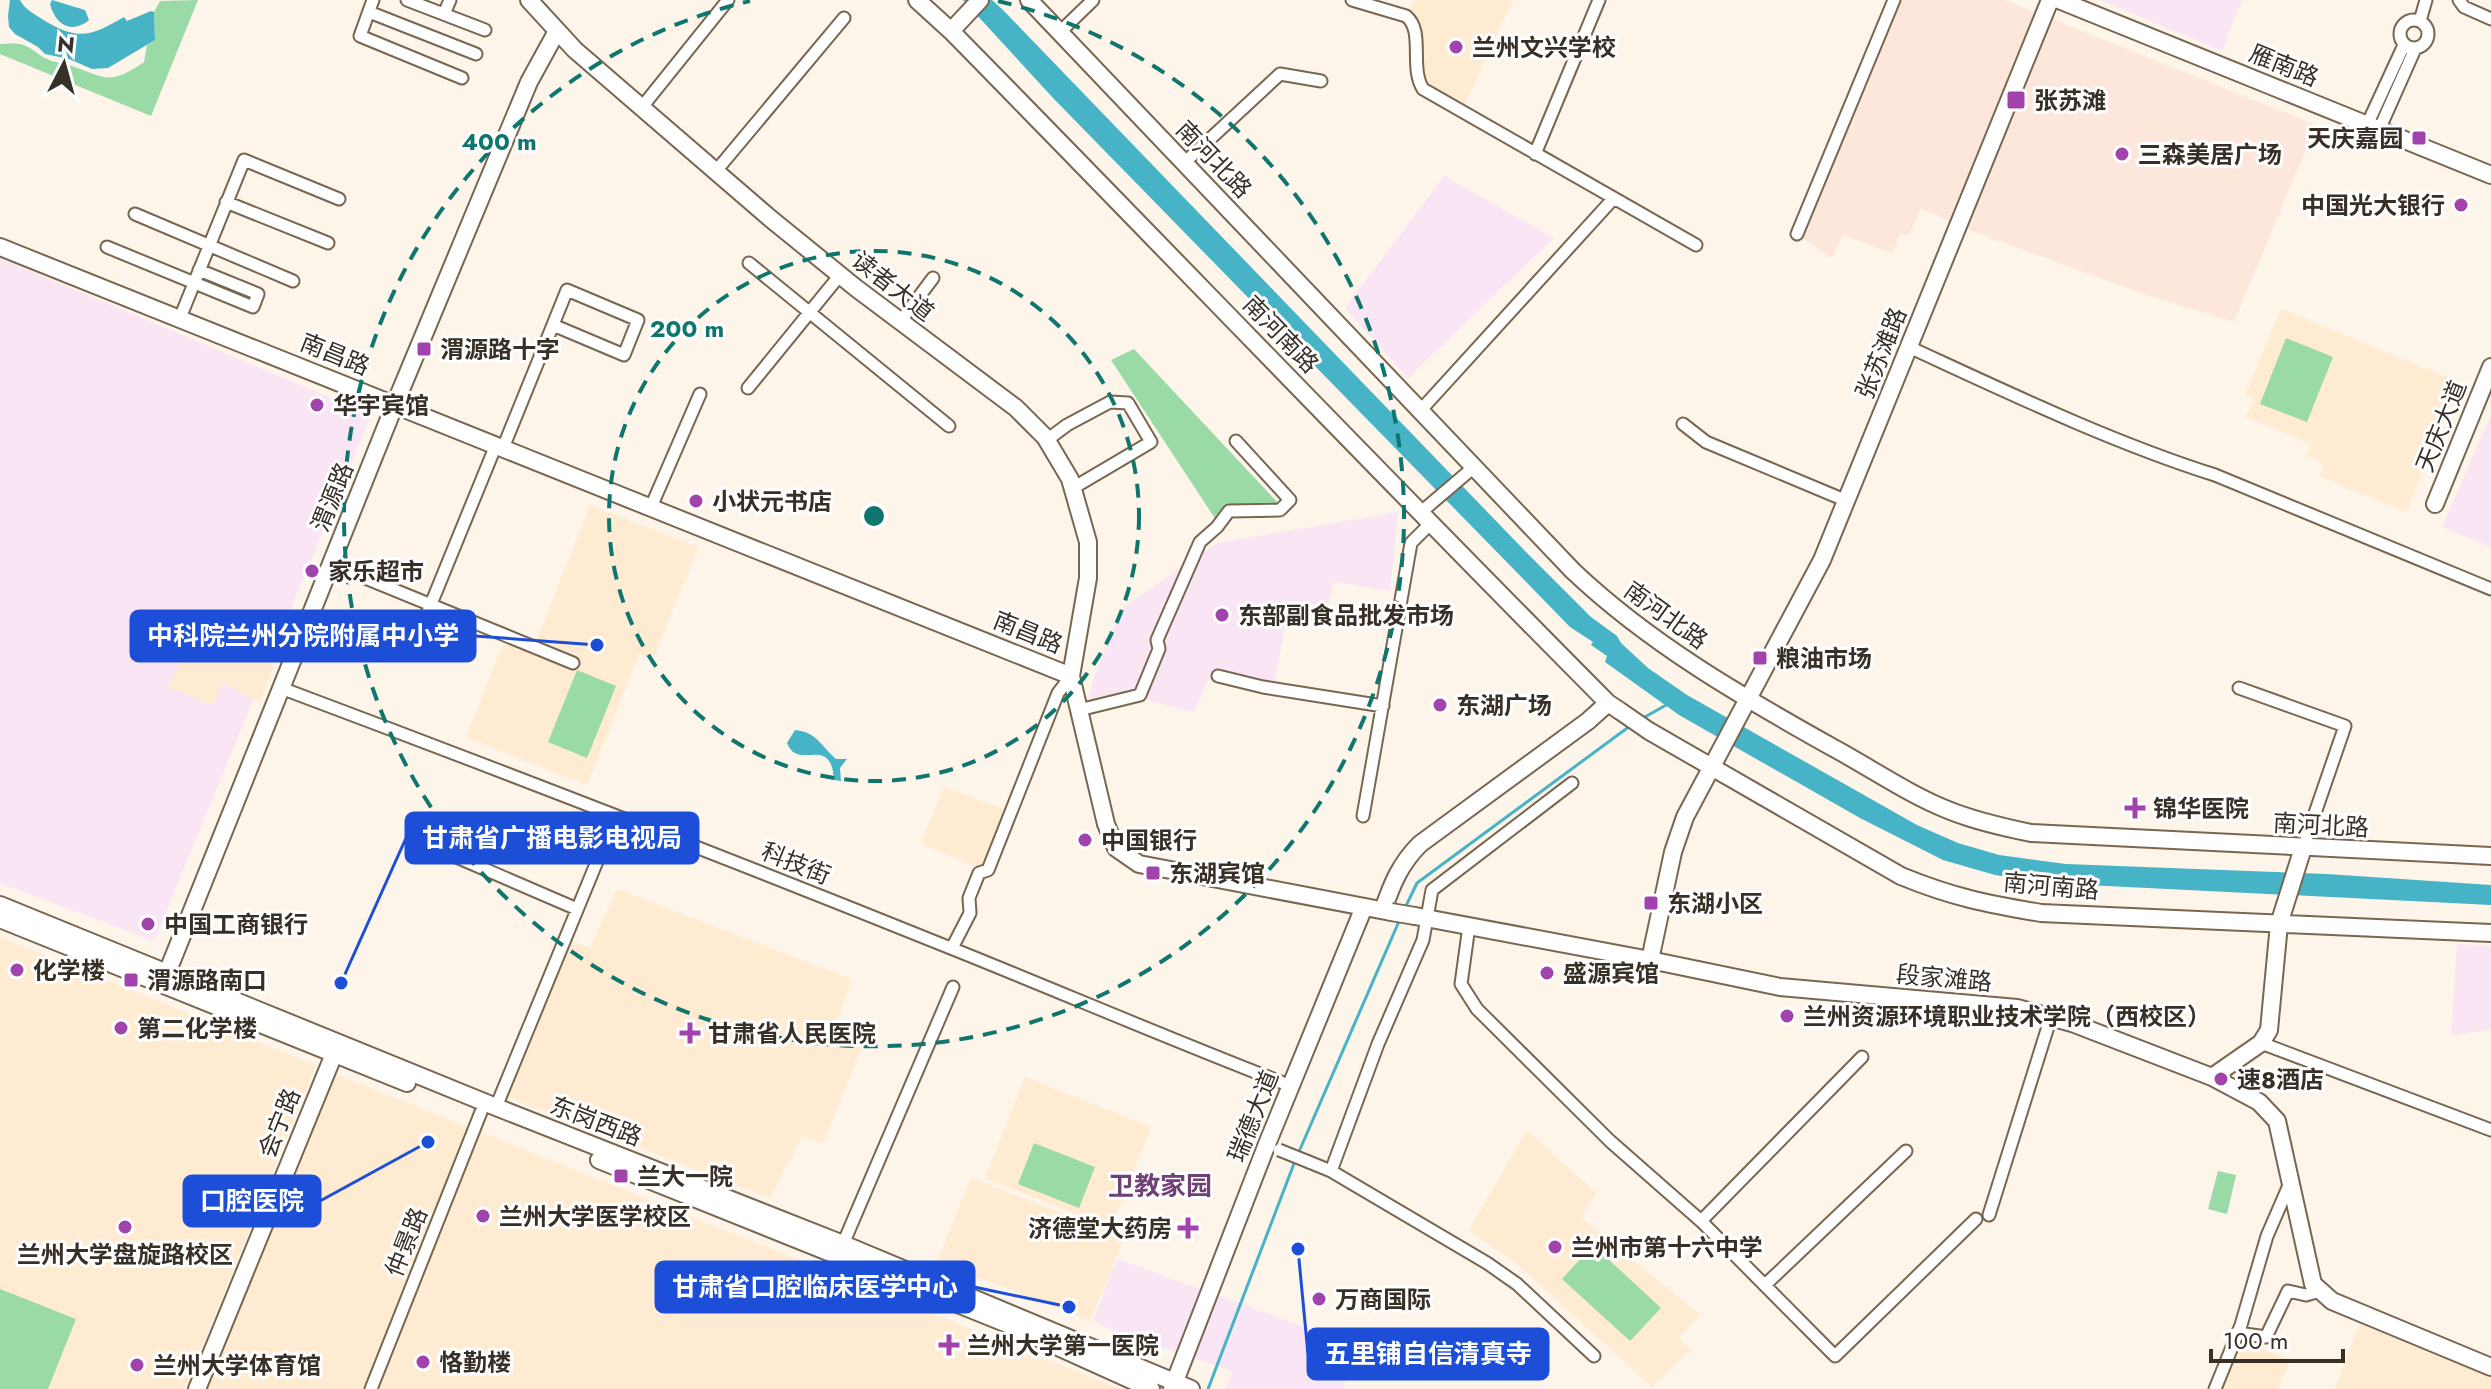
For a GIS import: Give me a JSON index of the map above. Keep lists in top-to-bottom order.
{
  "streets": {
    "street": [
      "雁南路",
      "南河北路",
      "读者大道",
      "南河南路",
      "张苏滩路",
      "南昌路",
      "天庆大道",
      "渭源路",
      "科技街",
      "段家滩路",
      "瑞德大道",
      "东岗西路",
      "会宁路",
      "仲景路"
    ]
  },
  "crossings": [
    ["南河北路", "张苏滩路"],
    ["读者大道", "南昌路"],
    ["读者大道", "渭源路"],
    ["南河南路", "张苏滩路"],
    ["南昌路", "渭源路"],
    ["南昌路", "段家滩路"],
    ["南昌路", "瑞德大道"],
    ["渭源路", "科技街"],
    ["渭源路", "东岗西路"],
    ["科技街", "瑞德大道"],
    ["瑞德大道", "东岗西路"],
    ["东岗西路", "会宁路"],
    ["东岗西路", "仲景路"]
  ],
  "districts": ["卫教家园"],
  "places": {
    "other": [
      "兰州文兴学校",
      "三森美居广场",
      "中国光大银行",
      "华宇宾馆",
      "小状元书店",
      "家乐超市",
      "东部副食品批发市场",
      "中科院兰州分院附属中小学",
      "东湖广场",
      "中国银行",
      "中国工商银行",
      "化学楼",
      "盛源宾馆",
      "甘肃省广播电影电视局",
      "兰州资源环境职业技术学院（西校区）",
      "第二化学楼",
      "速8酒店",
      "口腔医院",
      "兰州大学医学校区",
      "兰州大学盘旋路校区",
      "兰州市第十六中学",
      "五里铺自信清真寺",
      "万商国际",
      "甘肃省口腔临床医学中心",
      "恪勤楼",
      "兰州大学体育馆"
    ],
    "transit": [
      "张苏滩",
      "天庆嘉园",
      "渭源路十字",
      "粮油市场",
      "东湖宾馆",
      "东湖小区",
      "渭源路南口",
      "兰大一院"
    ],
    "health": [
      "锦华医院",
      "甘肃省人民医院",
      "济德堂大药房",
      "兰州大学第一医院"
    ]
  },
  "scale_bar": "100 m",
  "north": "top",
  "rings": ["400 m", "200 m"]
}
